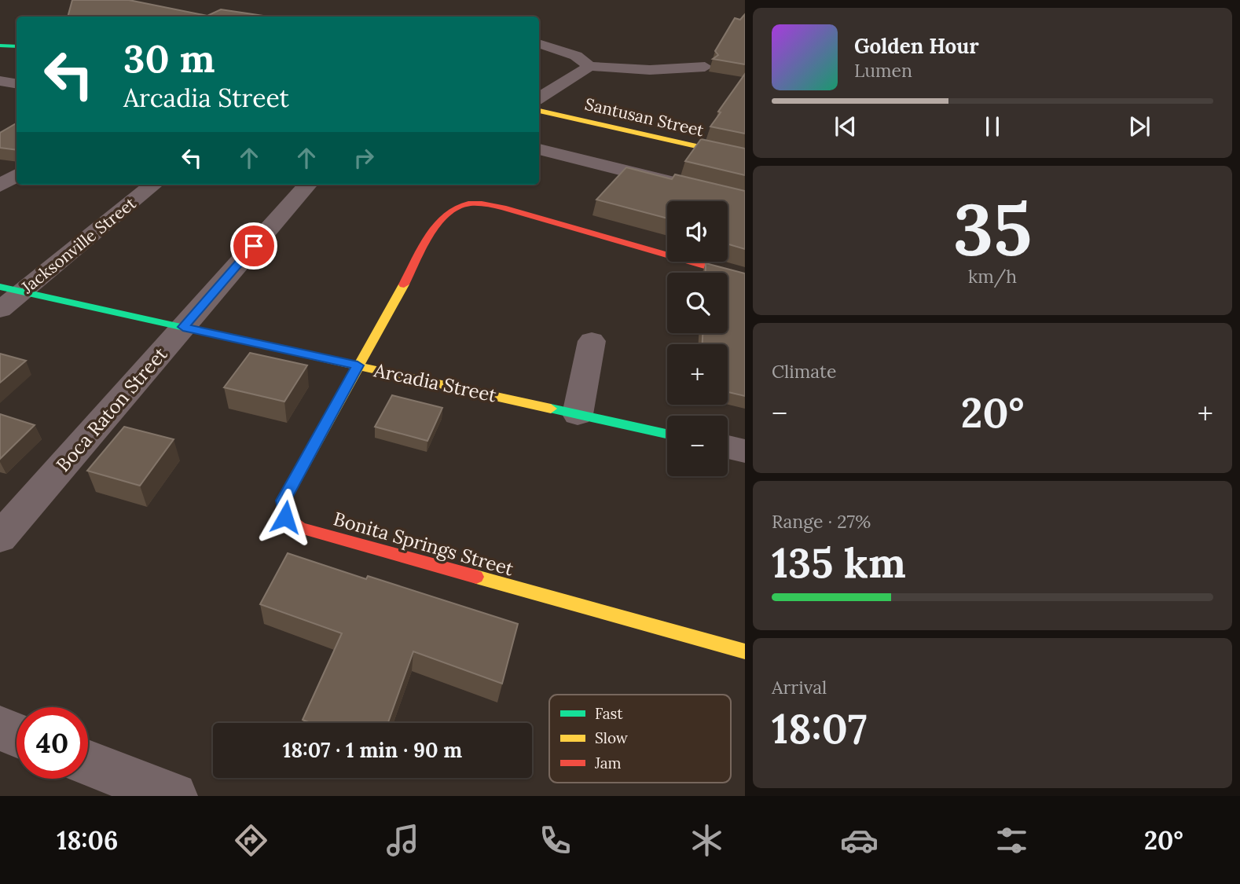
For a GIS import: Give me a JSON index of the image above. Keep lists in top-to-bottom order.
{
  "streets": {
    "street": [
      "Santusan Street",
      "Jacksonville Street",
      "Arcadia Street",
      "Boca Raton Street",
      "Bonita Springs Street"
    ]
  },
  "crossings": [
    ["Jacksonville Street", "Arcadia Street"],
    ["Arcadia Street", "Boca Raton Street"],
    ["Arcadia Street", "Bonita Springs Street"]
  ],
  "legend": ["Fast", "Slow", "Jam"],
  "page": {
    "turn": ["30 m", "Arcadia Street"],
    "song": ["Golden Hour", "Lumen"],
    "tile": [
      ["35", "km/h"],
      "Climate",
      ["Range · 27%", "135 km"],
      ["Arrival", "18:07"]
    ],
    "map_buttons": ["+", "−"],
    "heat": ["−", "20°", "+"],
    "limit": "40",
    "trip": "18:07 · 1 min · 90 m",
    "tabs": ["18:06", "20°"]
  }
}
